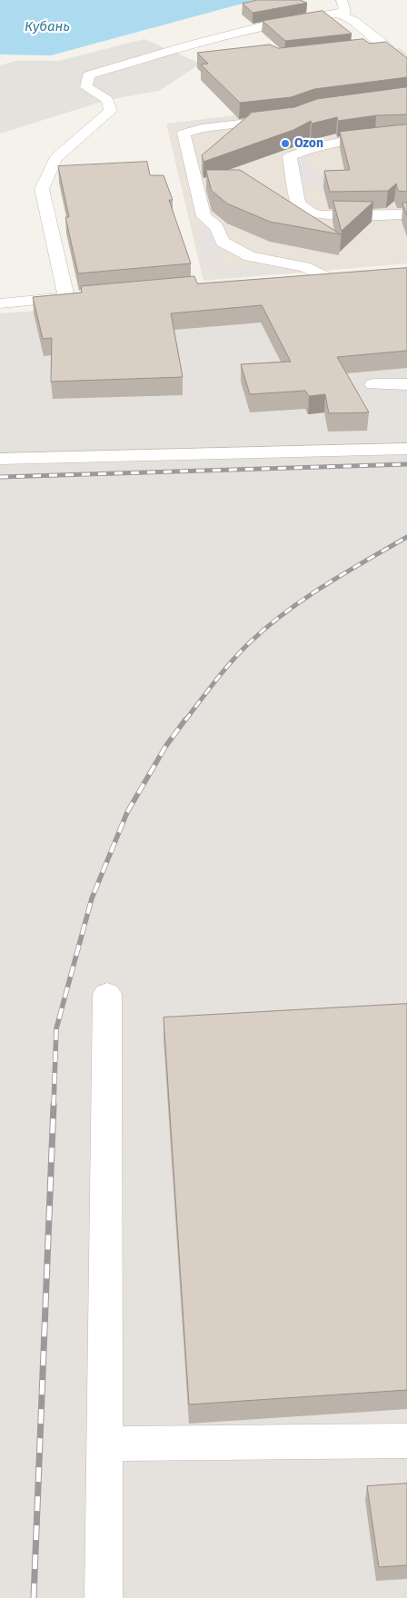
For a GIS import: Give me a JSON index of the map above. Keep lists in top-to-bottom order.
{
  "water": ["Кубань"],
  "places": ["Ozon"]
}
